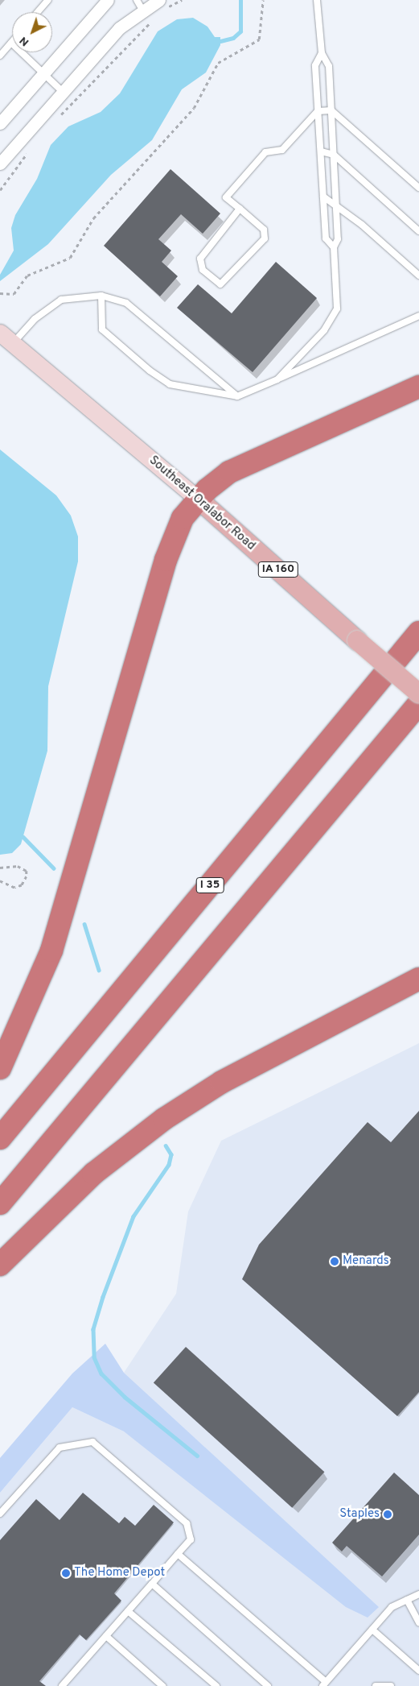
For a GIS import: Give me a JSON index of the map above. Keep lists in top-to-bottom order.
{
  "streets": {
    "highway": ["I 35"],
    "main road": ["Southeast Oralabor Road", "IA 160"]
  },
  "places": ["Menards", "Staples", "The Home Depot"],
  "north": "bottom left"
}
